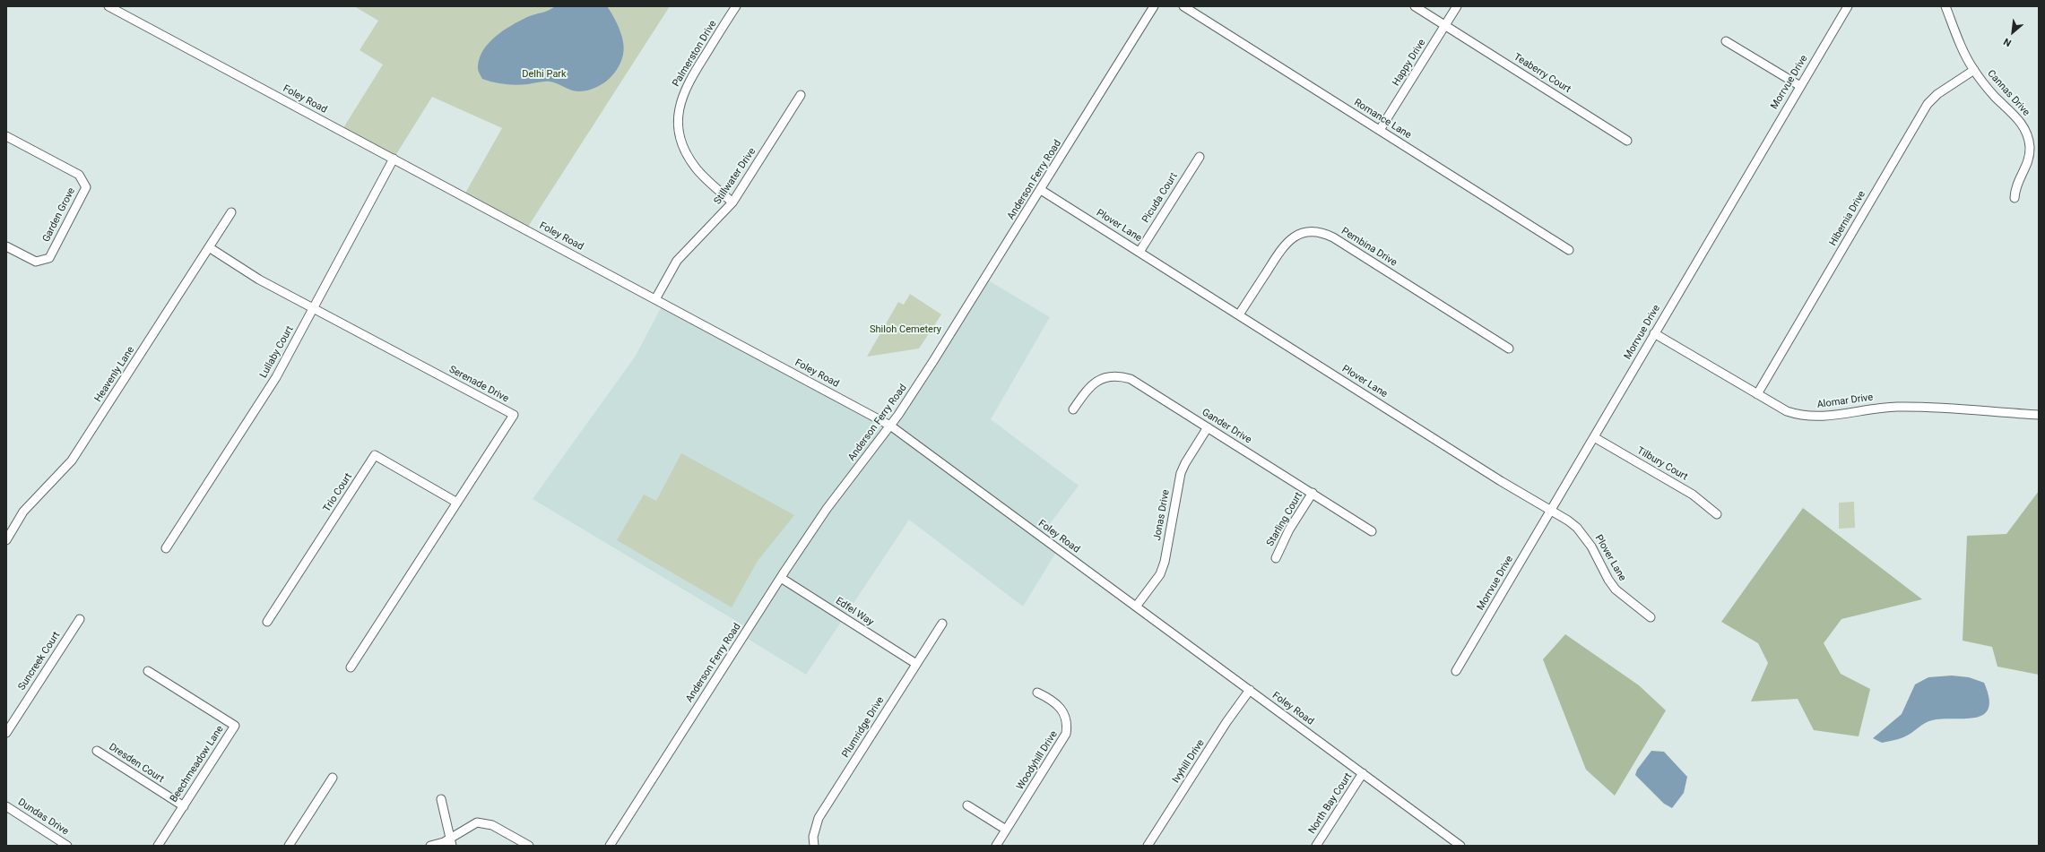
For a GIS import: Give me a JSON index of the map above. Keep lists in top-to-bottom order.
{
  "streets": {
    "street": [
      "Palmerston Drive",
      "Happy Drive",
      "Teaberry Court",
      "Morrvue Drive",
      "Cannas Drive",
      "Foley Road",
      "Romance Lane",
      "Stillwater Drive",
      "Anderson Ferry Road",
      "Picuda Court",
      "Garden Grove",
      "Hibernia Drive",
      "Plover Lane",
      "Pembina Drive",
      "Lullaby Court",
      "Heavenly Lane",
      "Serenade Drive",
      "Alomar Drive",
      "Gander Drive",
      "Tilbury Court",
      "Trio Court",
      "Jonas Drive",
      "Starling Court",
      "Edfel Way",
      "Suncreek Court",
      "Plumridge Drive",
      "Woodyhill Drive",
      "Ivyhill Drive",
      "Dresden Court",
      "Beechmeadow Lane",
      "North Bay Court",
      "Dundas Drive"
    ]
  },
  "crossings": [
    ["Palmerston Drive", "Stillwater Drive"],
    ["Happy Drive", "Teaberry Court"],
    ["Happy Drive", "Romance Lane"],
    ["Morrvue Drive", "Plover Lane"],
    ["Morrvue Drive", "Alomar Drive"],
    ["Morrvue Drive", "Tilbury Court"],
    ["Cannas Drive", "Hibernia Drive"],
    ["Foley Road", "Stillwater Drive"],
    ["Foley Road", "Anderson Ferry Road"],
    ["Foley Road", "Lullaby Court"],
    ["Foley Road", "Jonas Drive"],
    ["Foley Road", "Ivyhill Drive"],
    ["Foley Road", "North Bay Court"],
    ["Anderson Ferry Road", "Plover Lane"],
    ["Anderson Ferry Road", "Edfel Way"],
    ["Picuda Court", "Plover Lane"],
    ["Hibernia Drive", "Alomar Drive"],
    ["Plover Lane", "Pembina Drive"],
    ["Lullaby Court", "Serenade Drive"],
    ["Heavenly Lane", "Serenade Drive"],
    ["Serenade Drive", "Trio Court"],
    ["Gander Drive", "Jonas Drive"],
    ["Gander Drive", "Starling Court"],
    ["Edfel Way", "Plumridge Drive"],
    ["Dresden Court", "Beechmeadow Lane"]
  ],
  "parks": ["Delhi Park", "Shiloh Cemetery"],
  "north": "bottom left"
}
